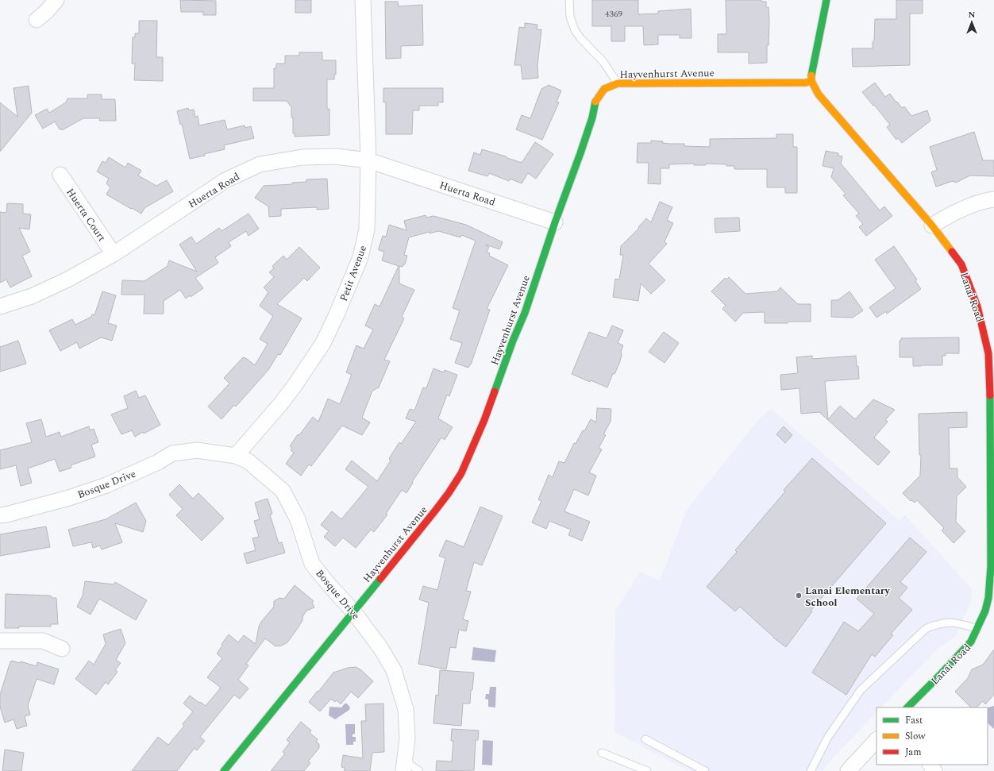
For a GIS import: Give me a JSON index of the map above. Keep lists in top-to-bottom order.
{
  "streets": {
    "main road": ["Hayvenhurst Avenue", "Lanai Road"],
    "street": [
      "Huerta Road",
      "Huerta Court",
      "Petit Avenue",
      "Bosque Drive"
    ]
  },
  "crossings": [
    ["Hayvenhurst Avenue", "Huerta Road"],
    ["Hayvenhurst Avenue", "Lanai Road"],
    ["Hayvenhurst Avenue", "Bosque Drive"],
    ["Huerta Road", "Huerta Court"],
    ["Huerta Road", "Petit Avenue"],
    ["Petit Avenue", "Bosque Drive"]
  ],
  "places": ["Lanai Elementary School"],
  "house_numbers": ["4369"],
  "legend": ["Fast", "Slow", "Jam"],
  "north": "top"
}
